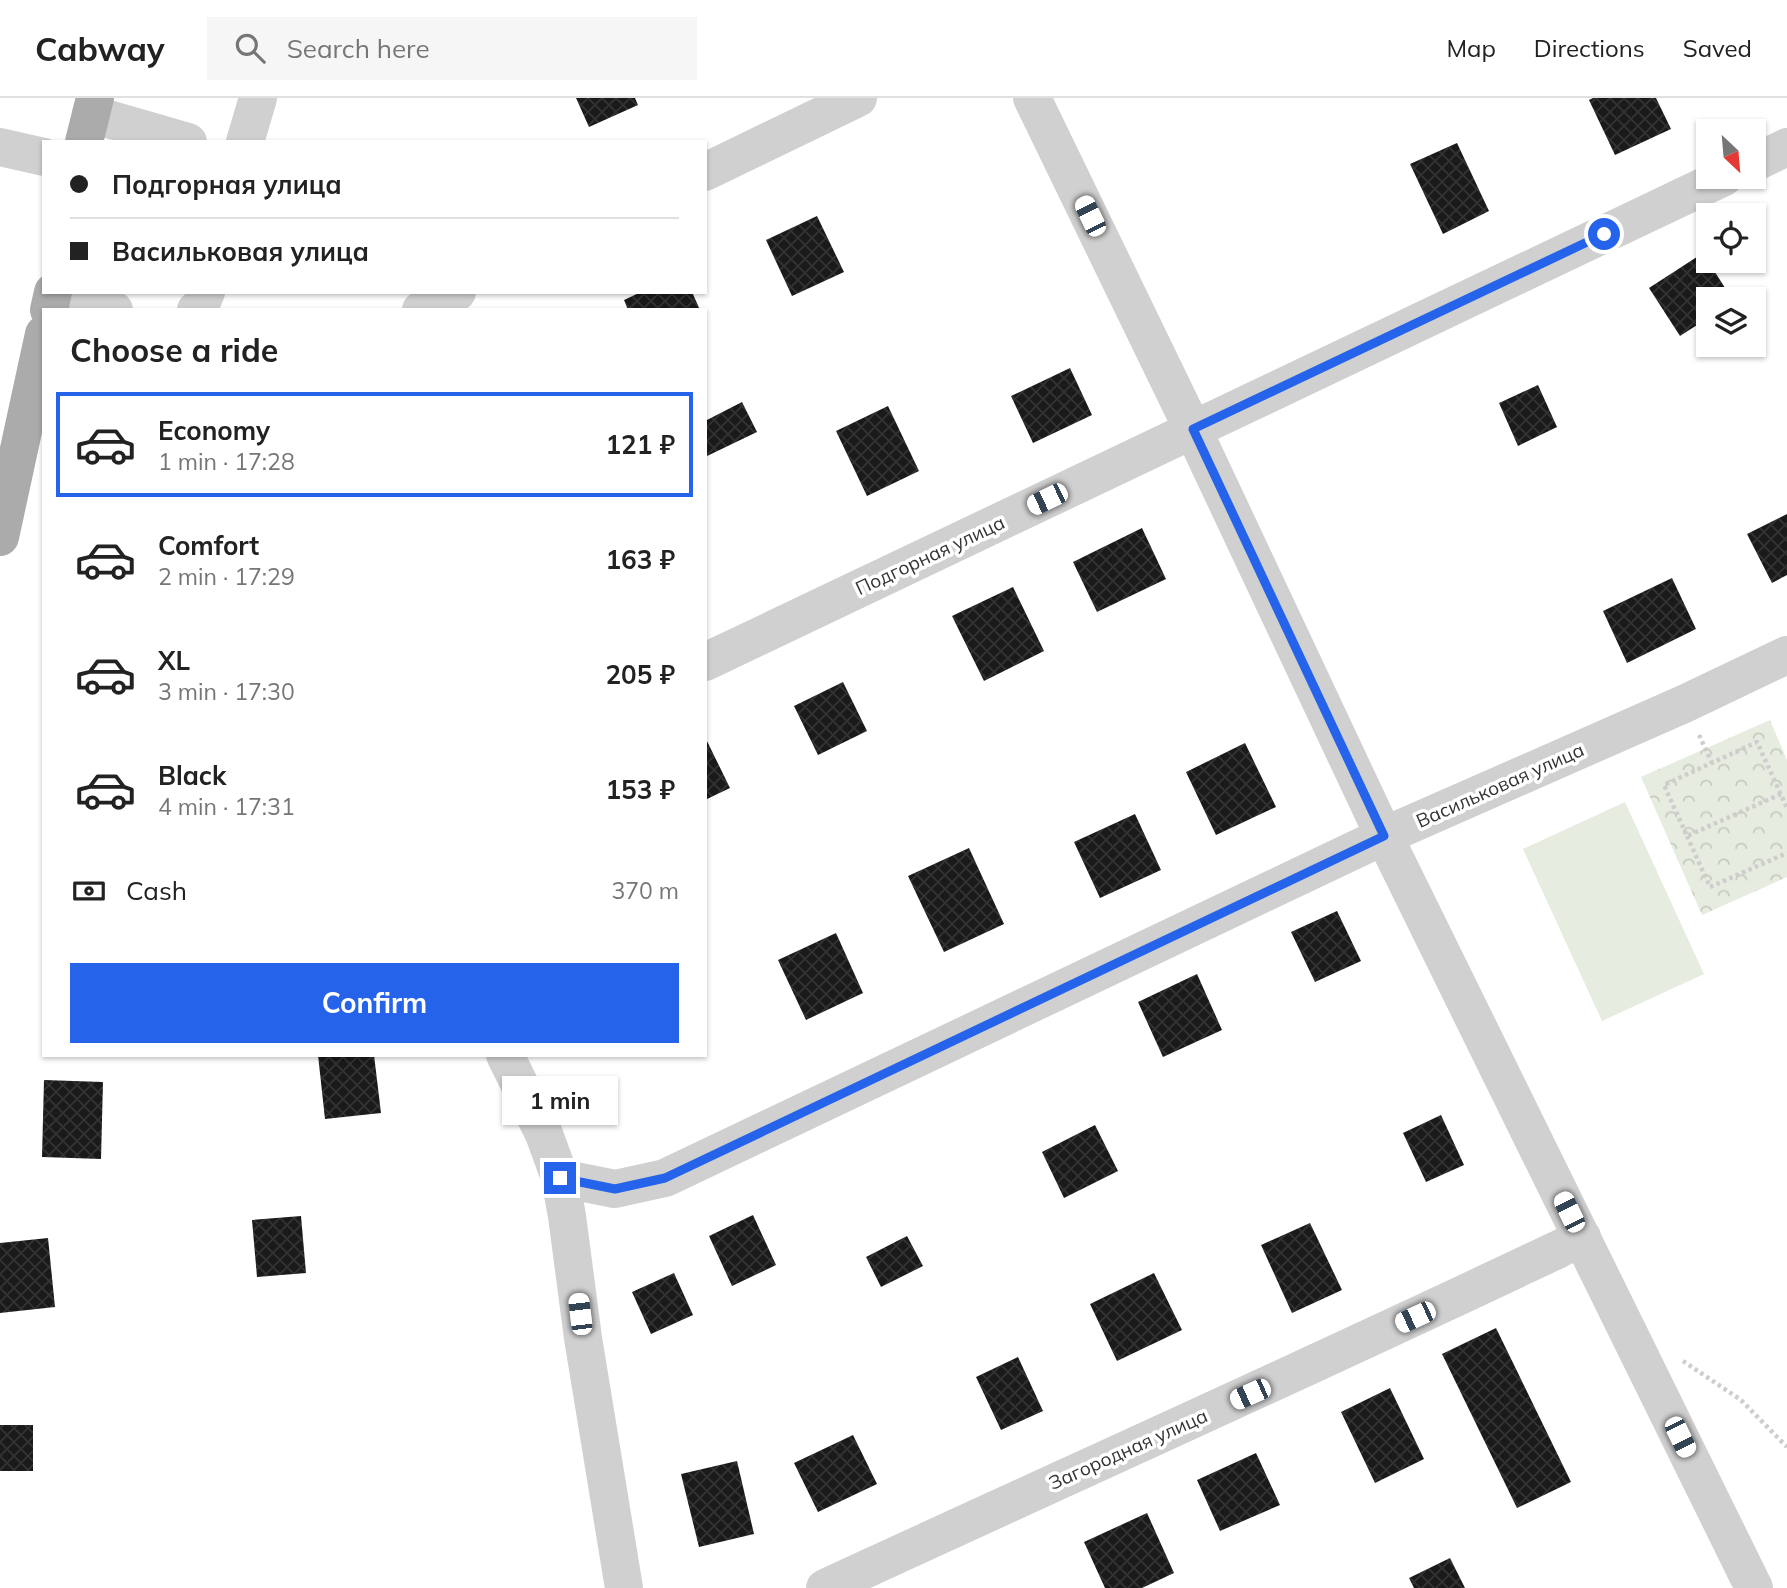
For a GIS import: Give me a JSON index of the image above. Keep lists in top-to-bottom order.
{
  "streets": {
    "street": ["Подгорная улица", "Васильковая улица", "Загородная улица"]
  },
  "north": "bottom right",
  "page": {
    "header": "Cabway",
    "search": "Search here",
    "nav": ["Map", "Directions", "Saved"],
    "banner": ["Подгорная улица", "Васильковая улица"],
    "heading": "Choose a ride",
    "list": [
      {
        "name": "Economy",
        "note": "1 min · 17:28",
        "value": "121 ₽"
      },
      {
        "name": "Comfort",
        "note": "2 min · 17:29",
        "value": "163 ₽"
      },
      {
        "name": "XL",
        "note": "3 min · 17:30",
        "value": "205 ₽"
      },
      {
        "name": "Black",
        "note": "4 min · 17:31",
        "value": "153 ₽"
      }
    ],
    "pay": ["Cash", "370 m"],
    "buttons": "Confirm",
    "bubble": "1 min"
  }
}
